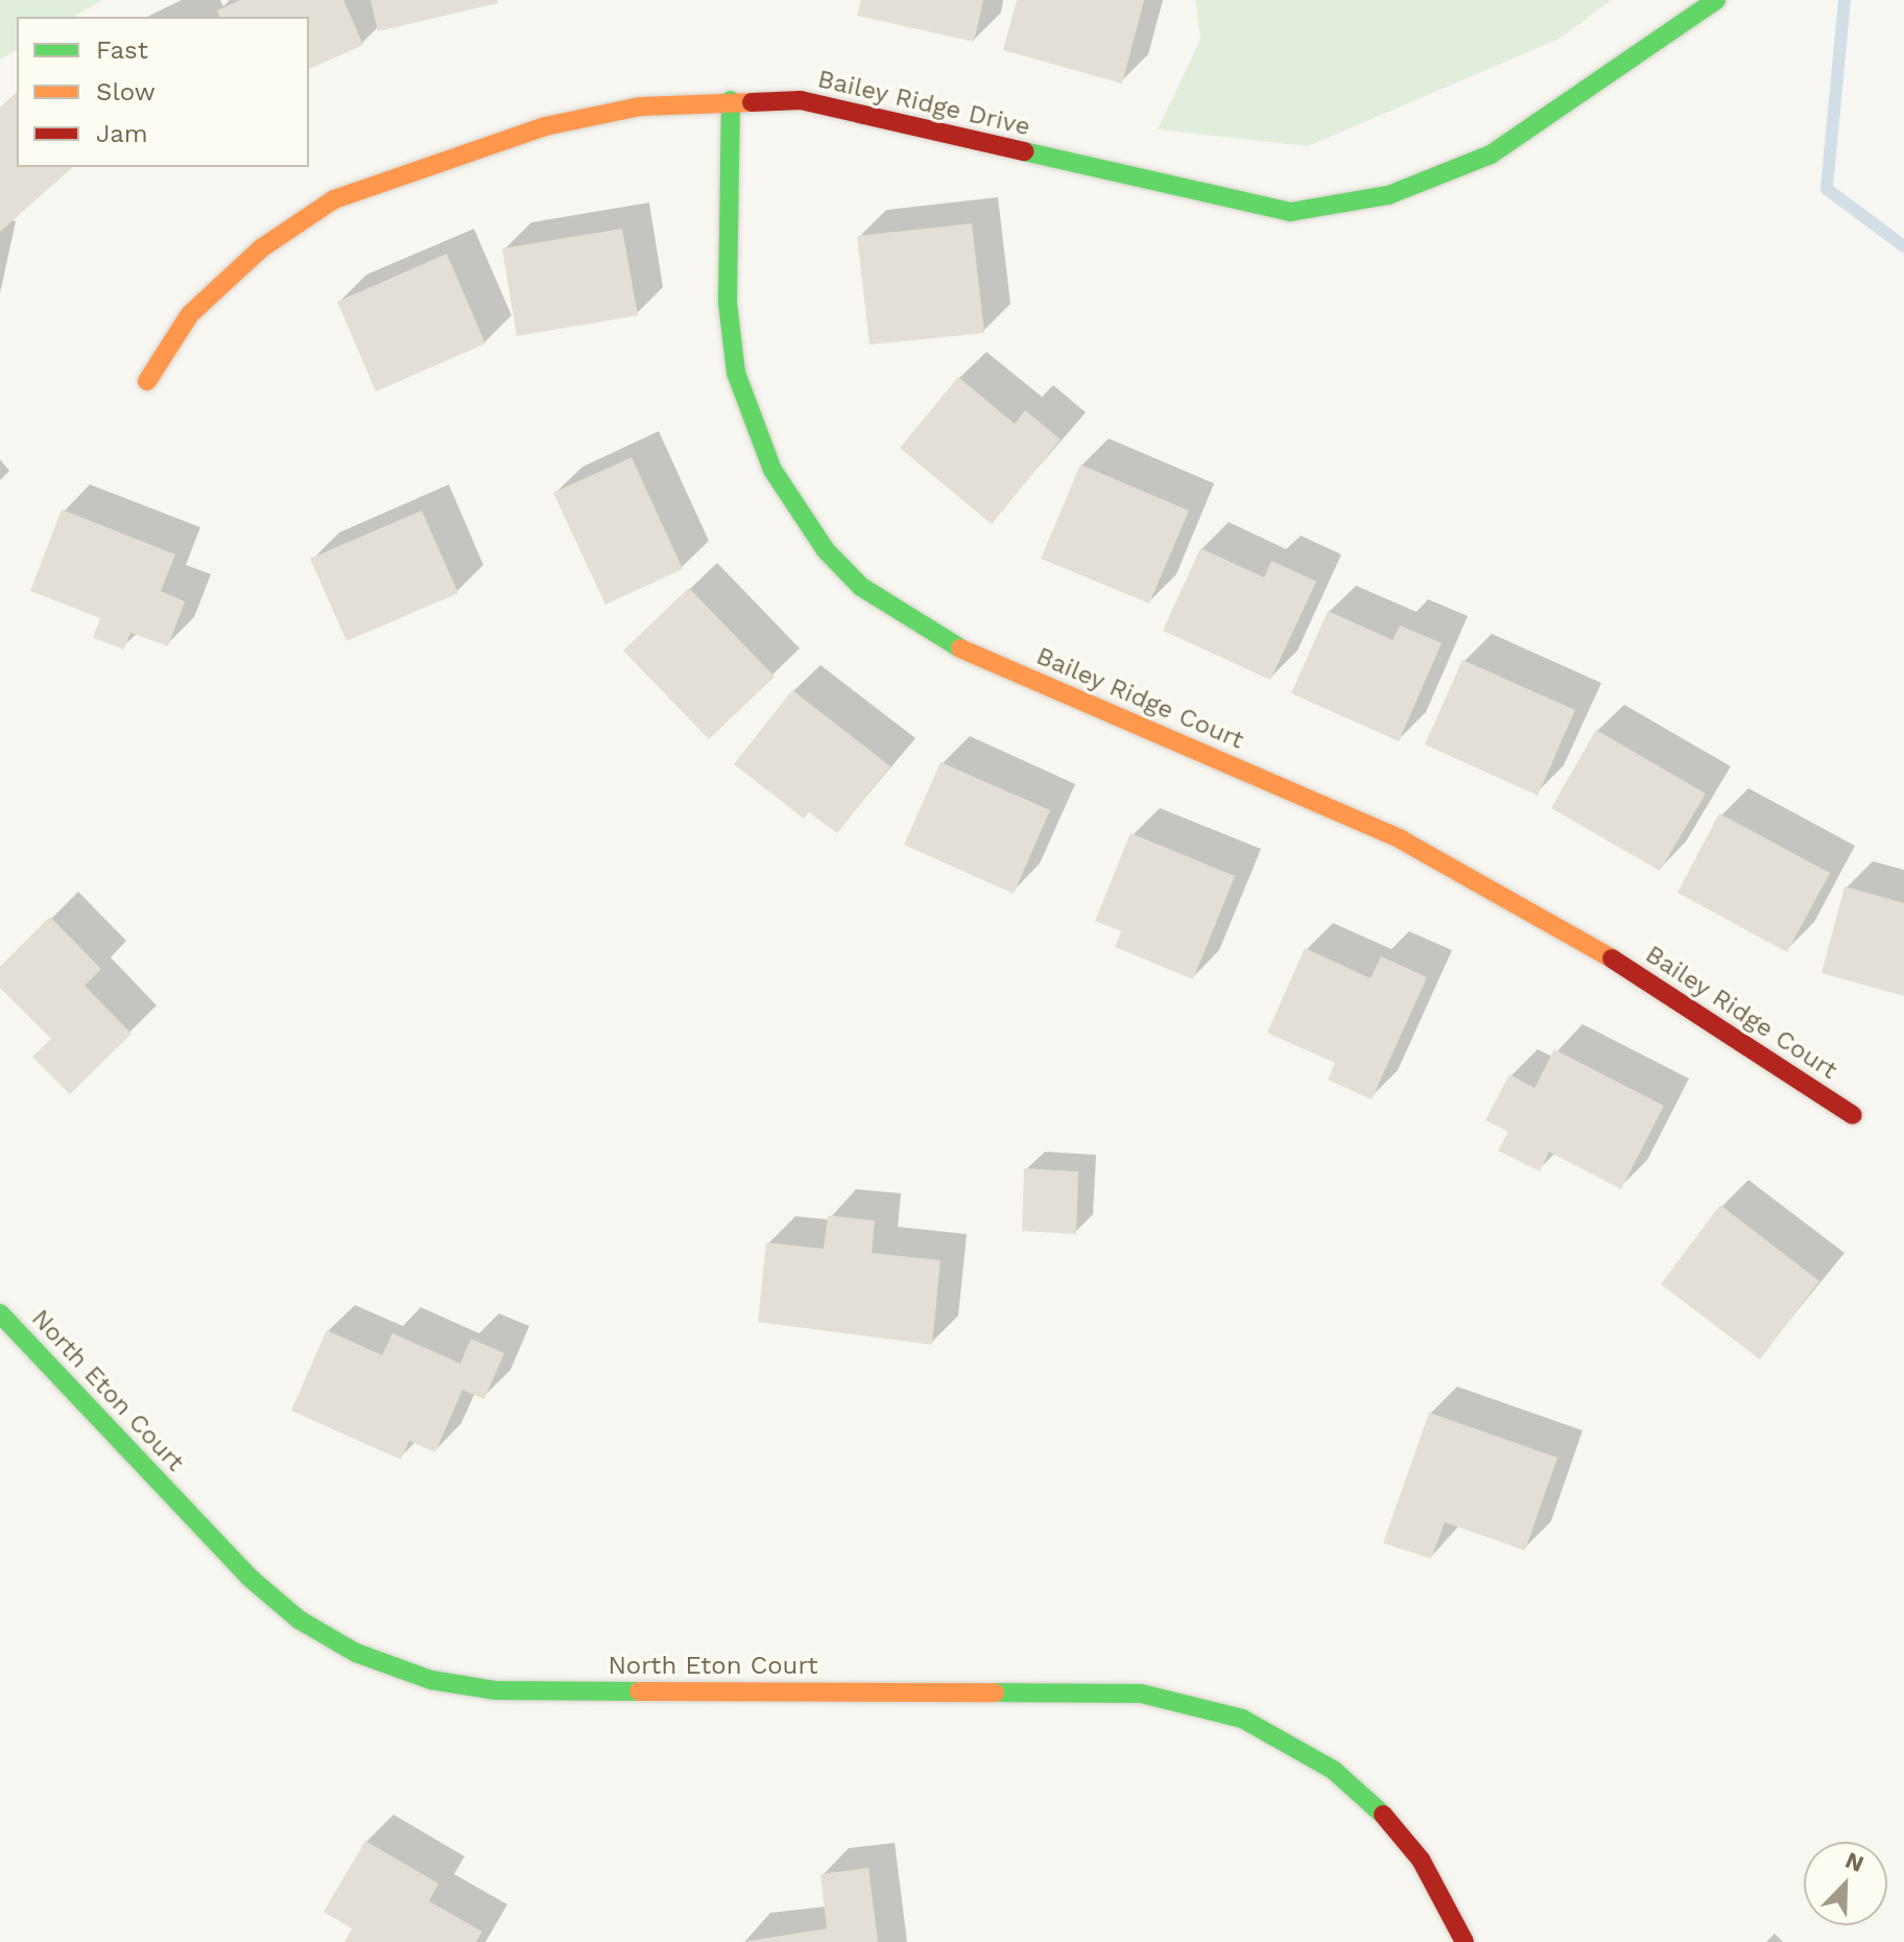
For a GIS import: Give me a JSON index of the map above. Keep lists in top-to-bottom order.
{
  "streets": {
    "street": ["Bailey Ridge Drive", "Bailey Ridge Court", "North Eton Court"]
  },
  "crossings": [
    ["Bailey Ridge Drive", "Bailey Ridge Court"]
  ],
  "legend": ["Fast", "Slow", "Jam"],
  "north": "top right"
}
